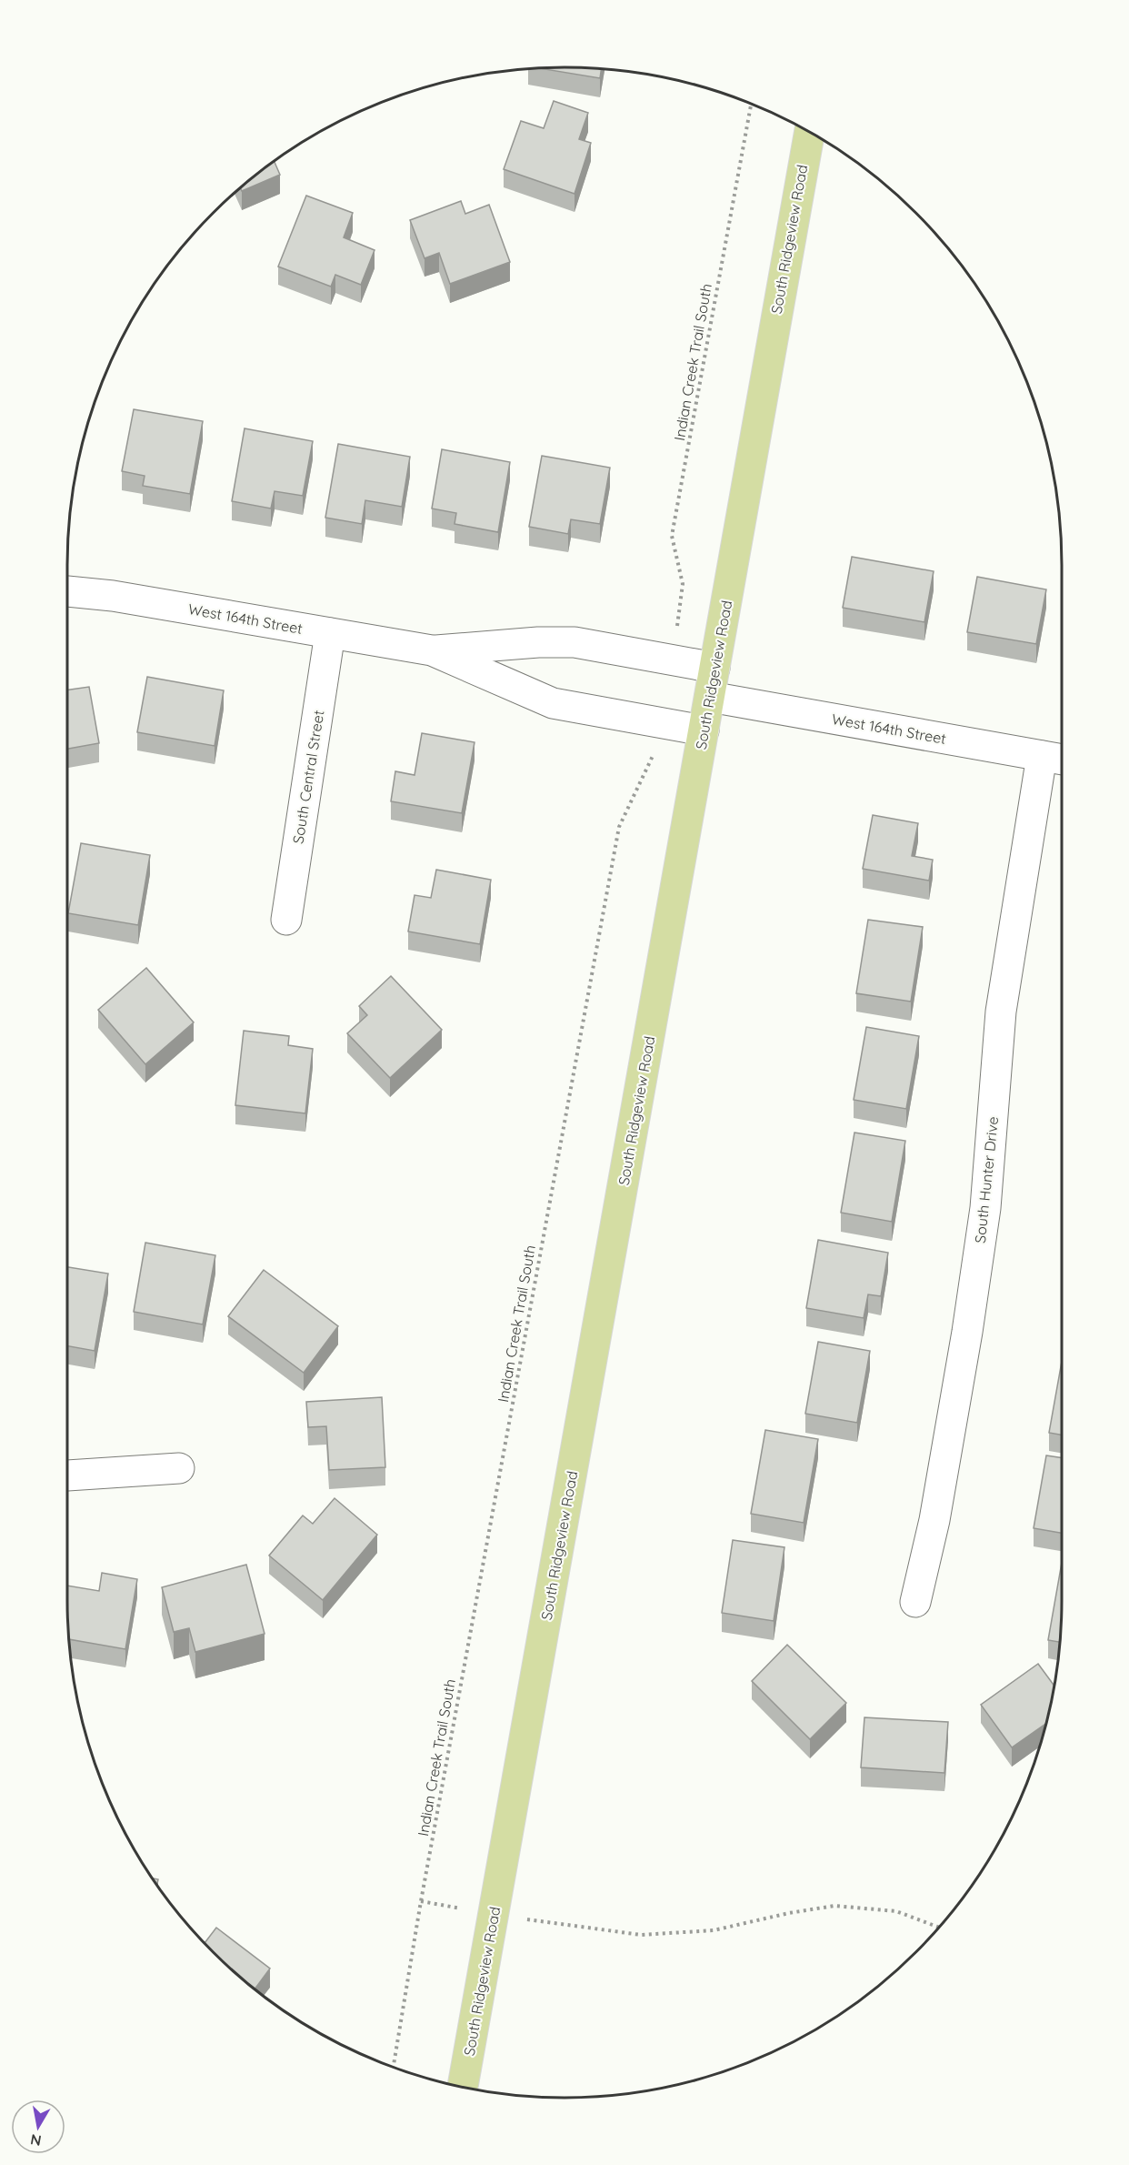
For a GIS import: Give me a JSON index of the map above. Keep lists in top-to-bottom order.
{
  "streets": {
    "main road": ["South Ridgeview Road"],
    "street": ["West 164th Street", "South Central Street", "South Hunter Drive"],
    "path": ["Indian Creek Trail South"]
  },
  "crossings": [
    ["South Ridgeview Road", "West 164th Street"],
    ["West 164th Street", "South Central Street"],
    ["West 164th Street", "South Hunter Drive"]
  ],
  "north": "bottom"
}
